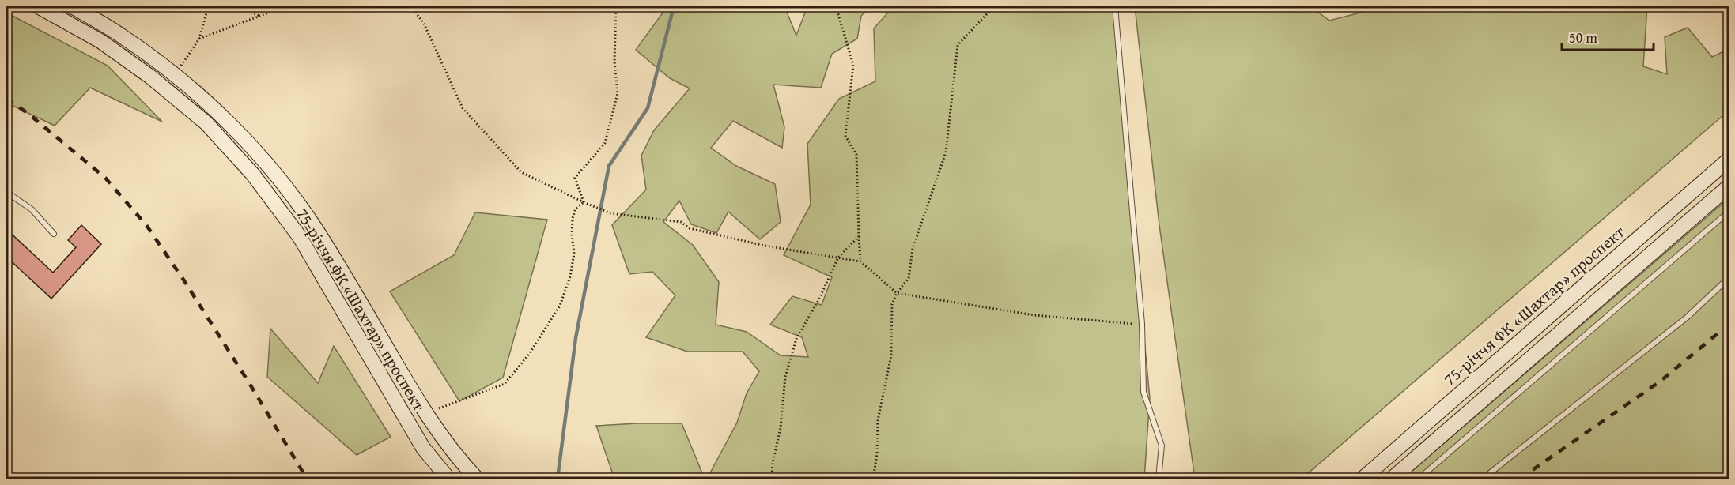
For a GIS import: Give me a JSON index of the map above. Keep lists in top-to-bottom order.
{
  "streets": {
    "main road": ["75-річчя ФК «Шахтар» проспект"]
  },
  "scale_bar": "50 m"
}
